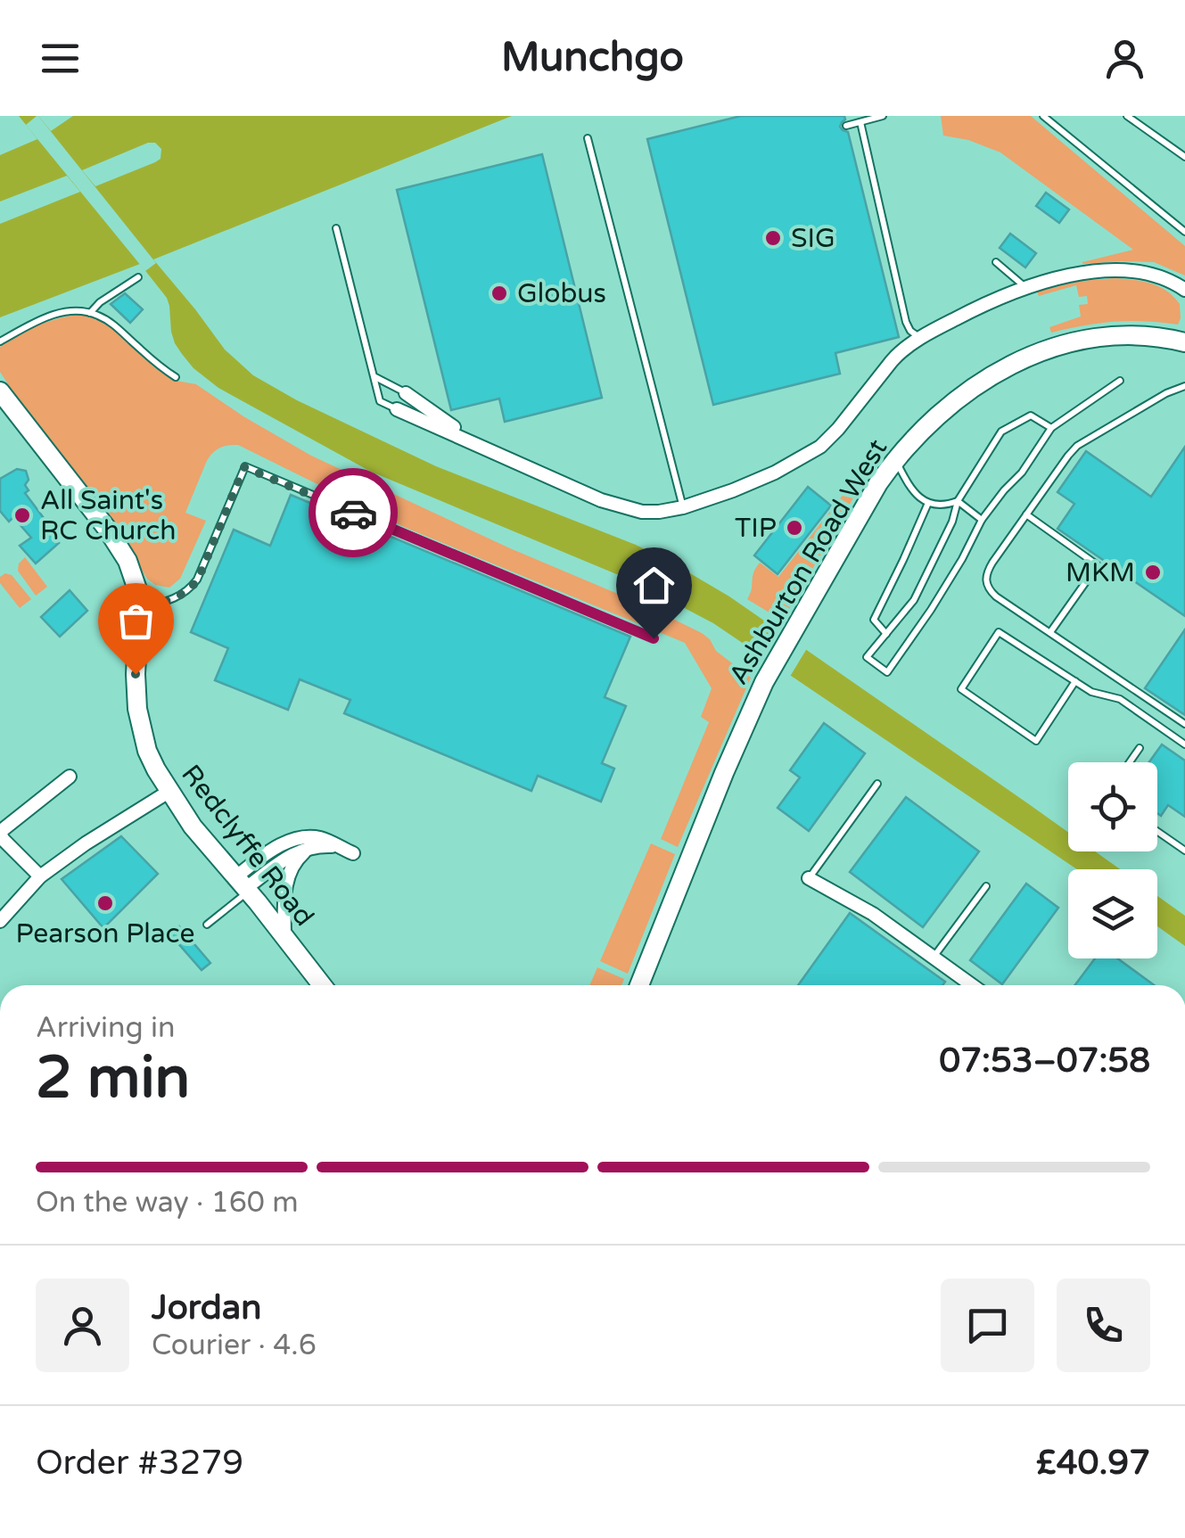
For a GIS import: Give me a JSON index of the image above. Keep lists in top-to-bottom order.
{
  "streets": {
    "main road": ["Ashburton Road West", "Redclyffe Road"]
  },
  "places": [
    "SIG",
    "Globus",
    "All Saint's RC Church",
    "TIP",
    "MKM",
    "Pearson Place"
  ],
  "page": {
    "header": "Munchgo",
    "heading": ["2 min", "Arriving in", "07:53–07:58"],
    "panel": [
      "Jordan",
      "Courier · 4.6",
      "Order #3279",
      "£40.97"
    ],
    "bar": "On the way · 160 m"
  }
}
